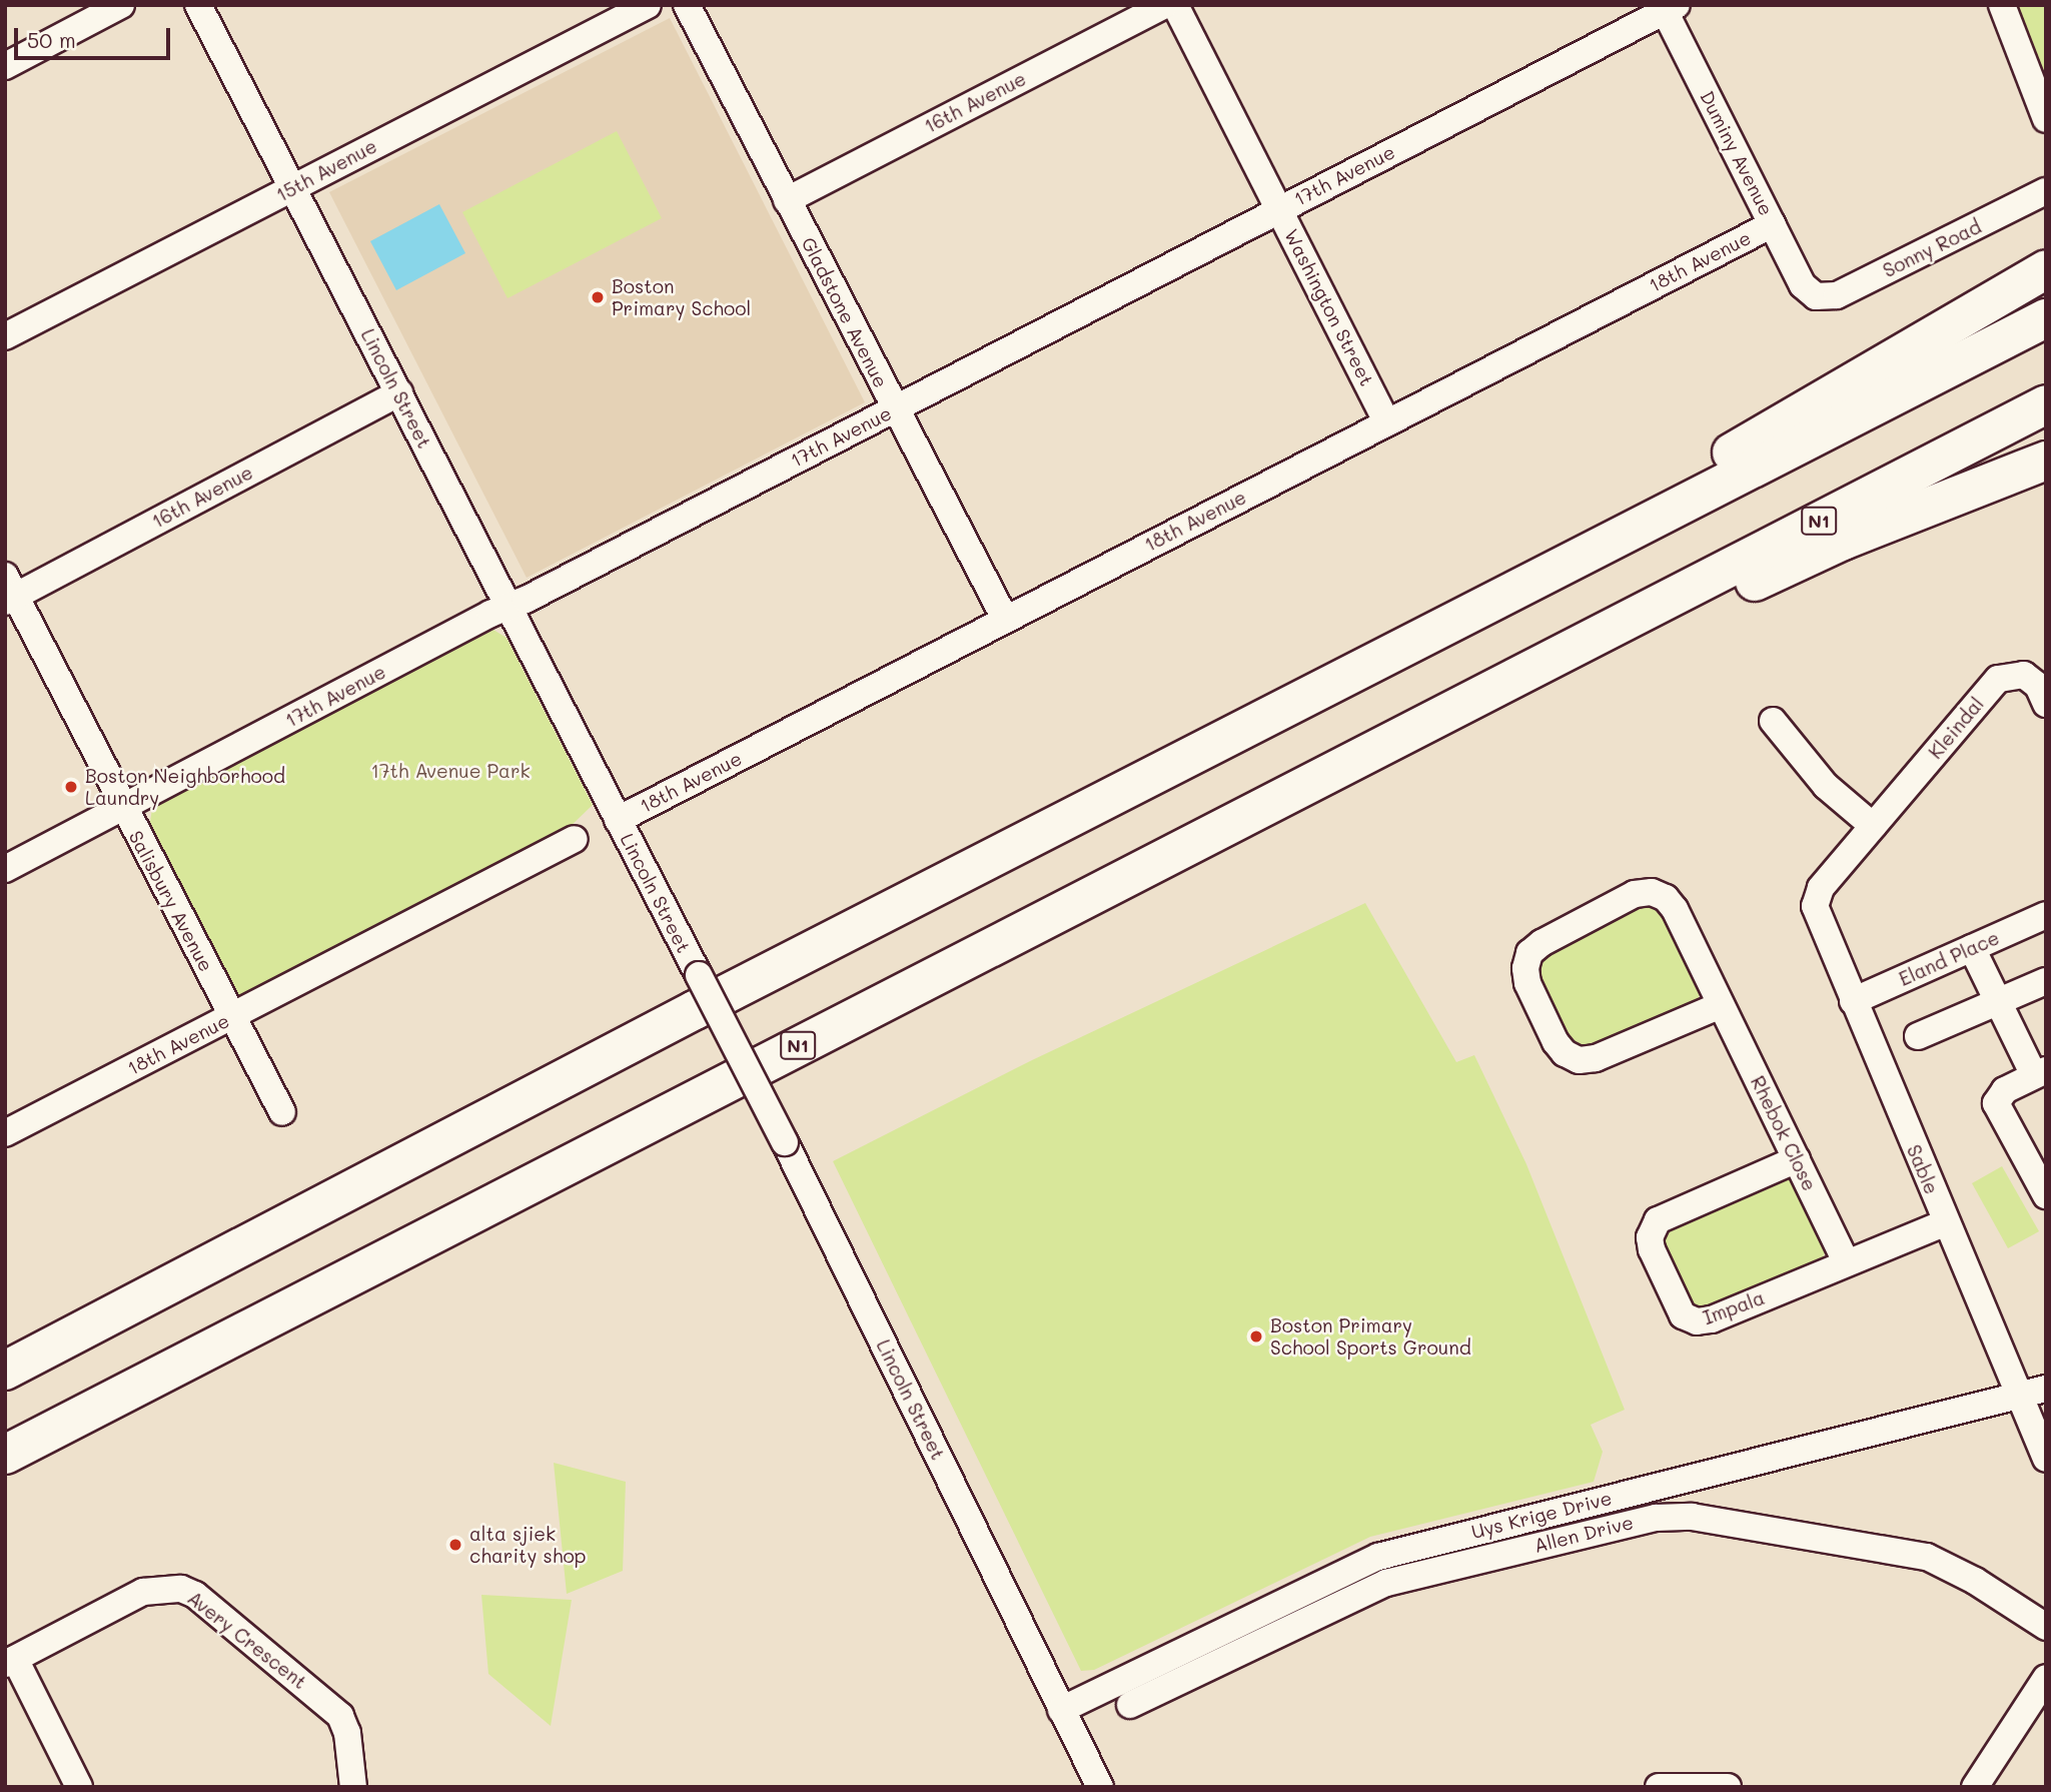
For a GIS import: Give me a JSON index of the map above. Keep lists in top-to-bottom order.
{
  "streets": {
    "highway": ["N1"],
    "street": [
      "16th Avenue",
      "Duminy Avenue",
      "15th Avenue",
      "17th Avenue",
      "Sonny Road",
      "18th Avenue",
      "Washington Street",
      "Gladstone Avenue",
      "Lincoln Street",
      "Kleindal",
      "Salisbury Avenue",
      "Eland Place",
      "Rhebok Close",
      "Sable",
      "Impala",
      "Uys Krige Drive",
      "Allen Drive",
      "Avery Crescent"
    ]
  },
  "crossings": [
    ["16th Avenue", "Gladstone Avenue"],
    ["16th Avenue", "Lincoln Street"],
    ["16th Avenue", "Salisbury Avenue"],
    ["Duminy Avenue", "17th Avenue"],
    ["Duminy Avenue", "Sonny Road"],
    ["Duminy Avenue", "18th Avenue"],
    ["15th Avenue", "Lincoln Street"],
    ["17th Avenue", "Washington Street"],
    ["17th Avenue", "Gladstone Avenue"],
    ["17th Avenue", "Lincoln Street"],
    ["17th Avenue", "Salisbury Avenue"],
    ["18th Avenue", "Washington Street"],
    ["18th Avenue", "Gladstone Avenue"],
    ["18th Avenue", "Lincoln Street"],
    ["18th Avenue", "Salisbury Avenue"],
    ["Lincoln Street", "Uys Krige Drive"],
    ["Kleindal", "Sable"],
    ["Eland Place", "Sable"],
    ["Rhebok Close", "Impala"],
    ["Sable", "Impala"],
    ["Sable", "Uys Krige Drive"]
  ],
  "parks": ["17th Avenue Park"],
  "places": [
    "Boston Primary School",
    "Boston Neighborhood Laundry",
    "Boston Primary School Sports Ground",
    "alta sjiek charity shop"
  ],
  "scale_bar": "50 m"
}
